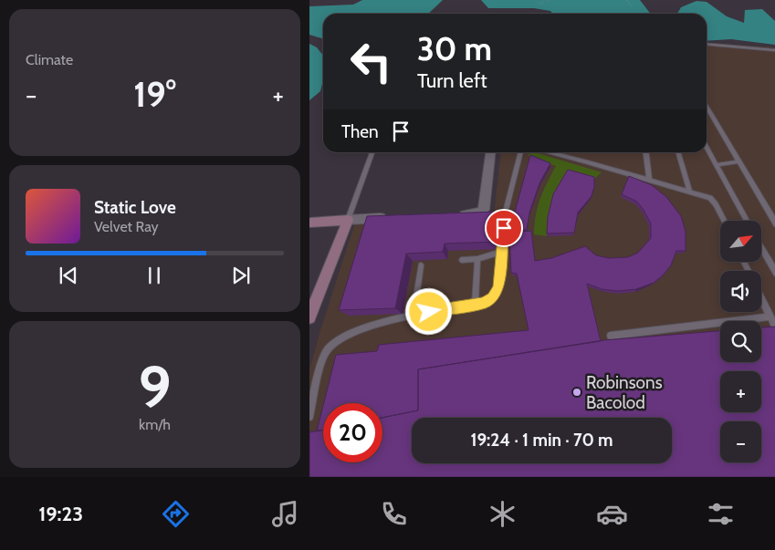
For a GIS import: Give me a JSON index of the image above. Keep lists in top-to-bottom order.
{
  "places": ["Robinsons Bacolod"],
  "north": "top right",
  "page": {
    "tile": [
      "Climate",
      ["9", "km/h"]
    ],
    "turn": ["30 m", "Turn left"],
    "heat": ["−", "19°", "+"],
    "then": "Then",
    "song": ["Static Love", "Velvet Ray"],
    "map_buttons": ["+", "−"],
    "limit": "20",
    "trip": "19:24 · 1 min · 70 m",
    "tabs": "19:23"
  }
}
